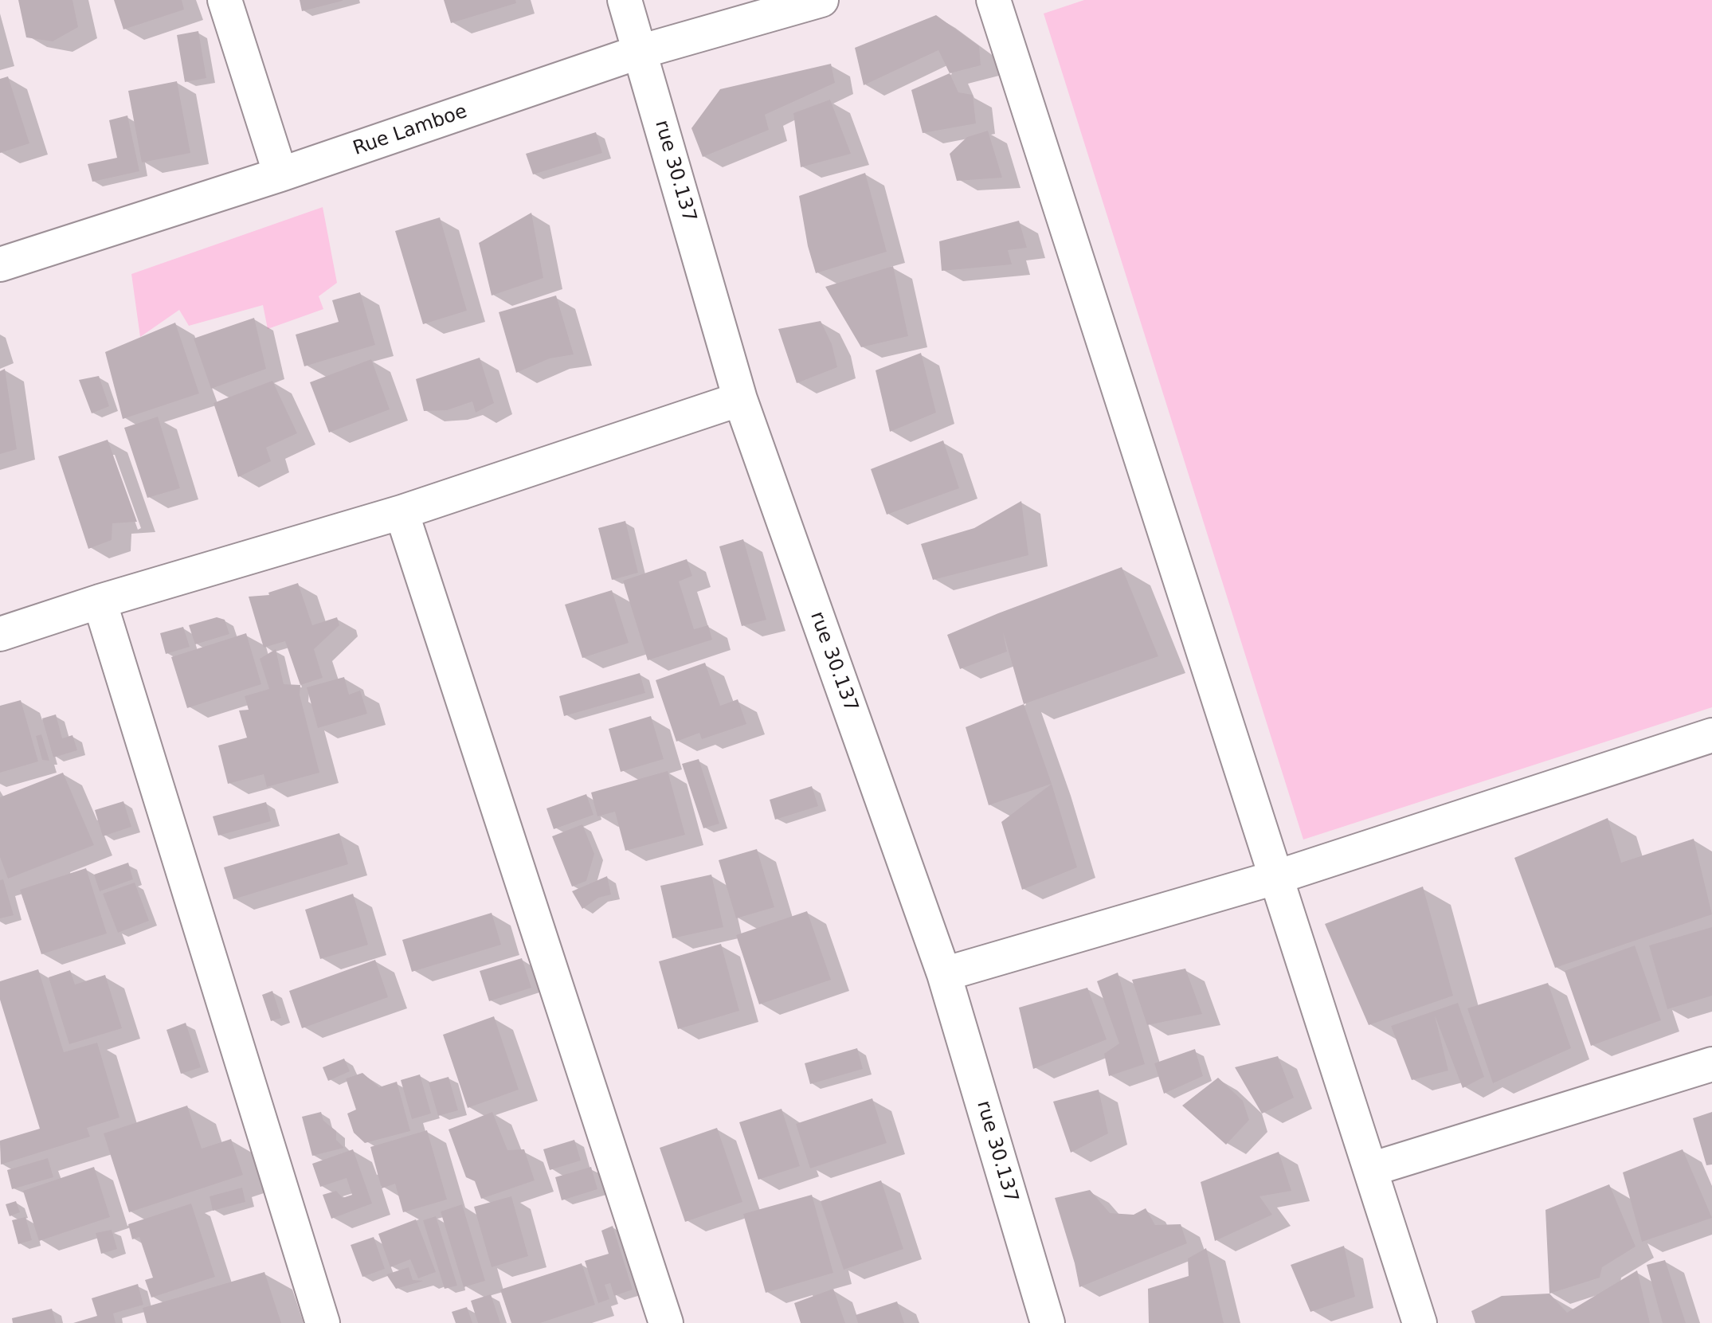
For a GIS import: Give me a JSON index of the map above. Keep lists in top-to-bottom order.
{
  "streets": {
    "street": ["Rue Lamboe", "rue 30.137"]
  },
  "crossings": [
    ["Rue Lamboe", "rue 30.137"]
  ]
}
